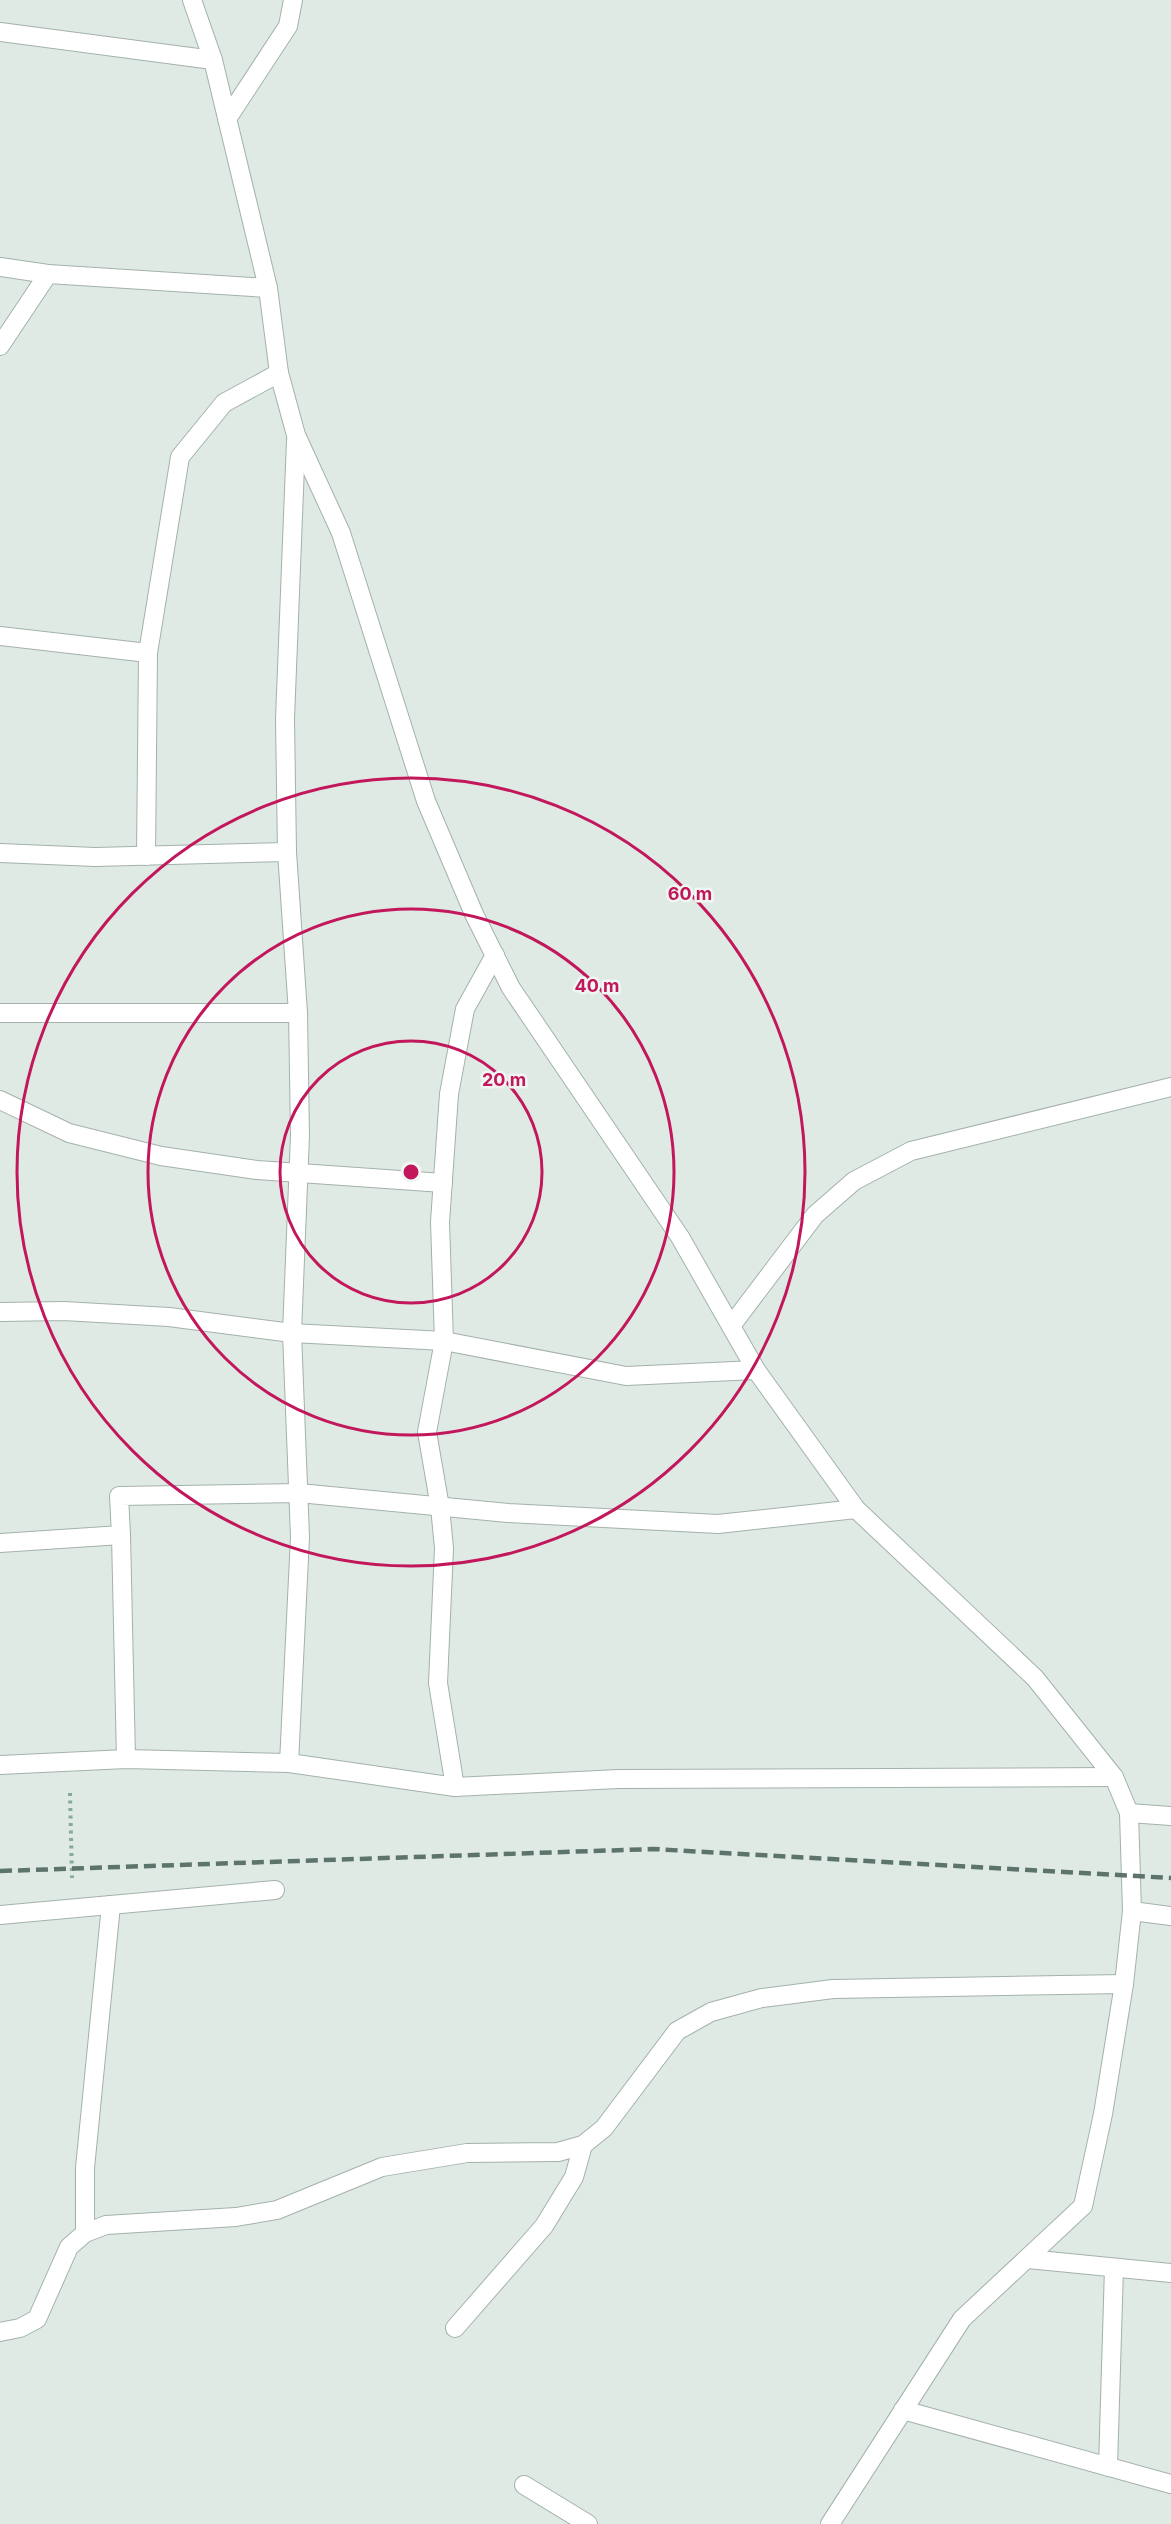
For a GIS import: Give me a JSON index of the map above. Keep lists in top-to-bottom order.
{
  "rings": ["60 m", "40 m", "20 m"]
}
